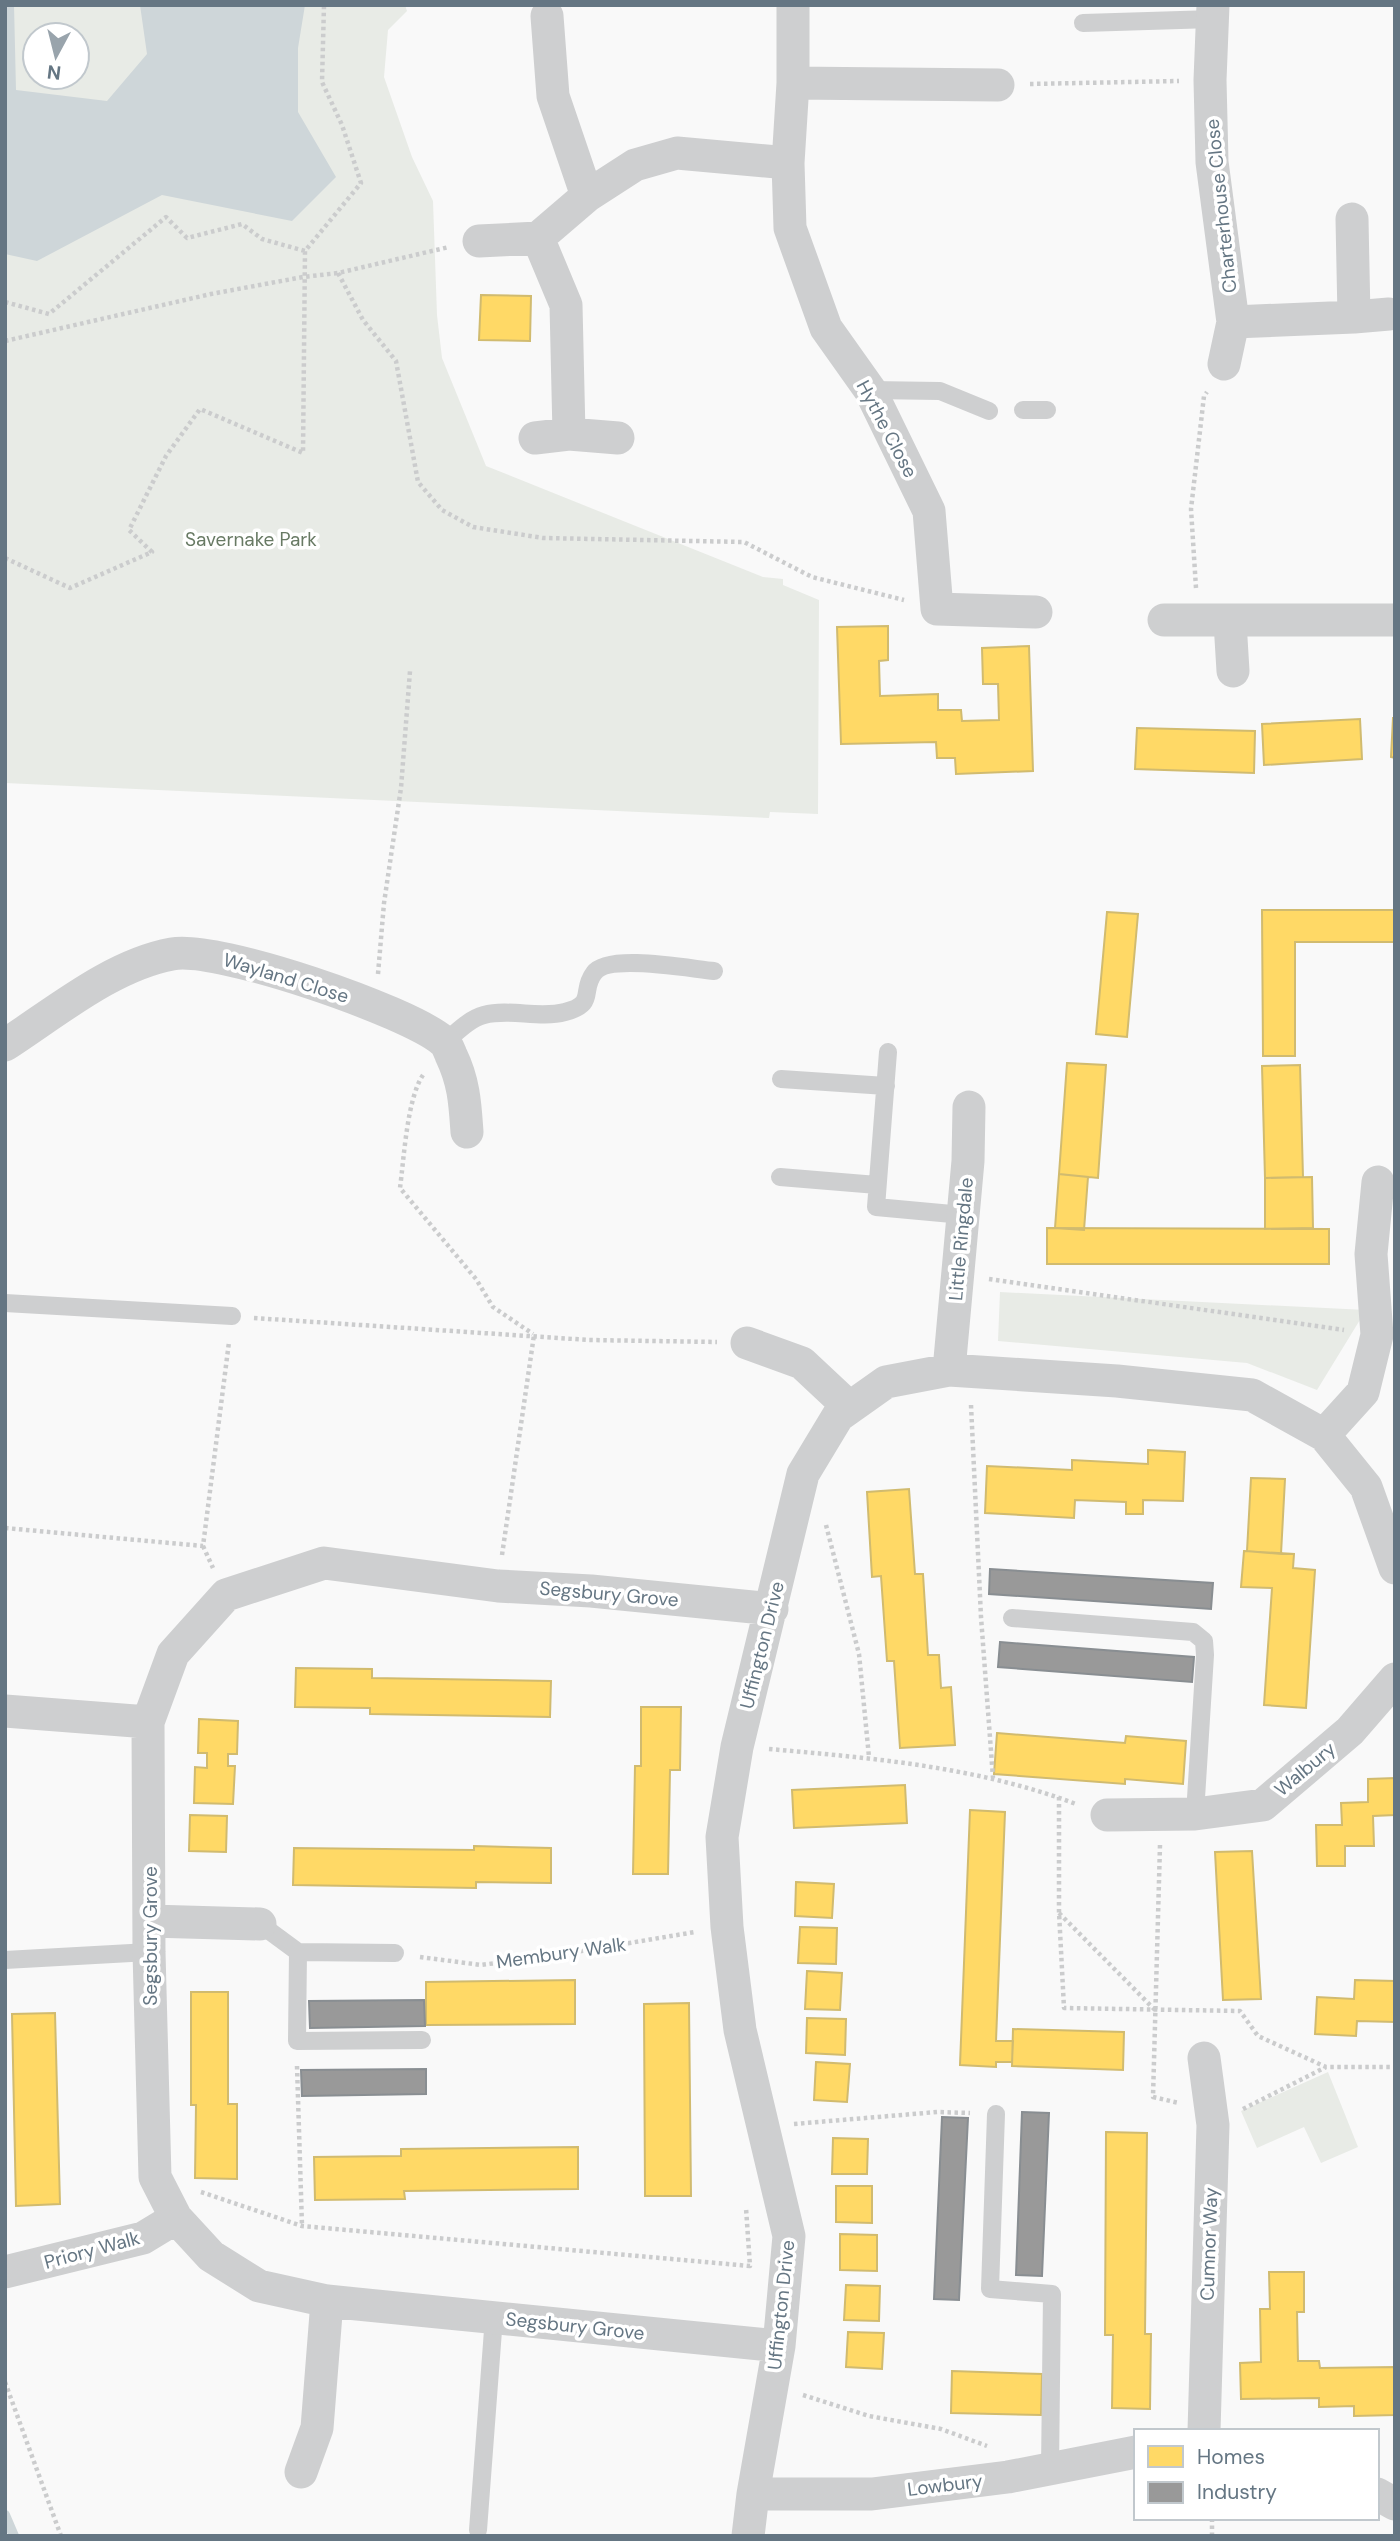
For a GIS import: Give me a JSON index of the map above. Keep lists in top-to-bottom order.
{
  "streets": {
    "street": [
      "Charterhouse Close",
      "Hythe Close",
      "Wayland Close",
      "Little Ringdale",
      "Segsbury Grove",
      "Uffington Drive",
      "Walbury",
      "Cumnor Way",
      "Priory Walk",
      "Lowbury"
    ],
    "path": ["Membury Walk"]
  },
  "crossings": [
    ["Little Ringdale", "Uffington Drive"],
    ["Segsbury Grove", "Uffington Drive"],
    ["Segsbury Grove", "Priory Walk"],
    ["Uffington Drive", "Membury Walk"],
    ["Uffington Drive", "Lowbury"]
  ],
  "parks": ["Savernake Park"],
  "legend": ["Homes", "Industry"],
  "north": "bottom"
}
